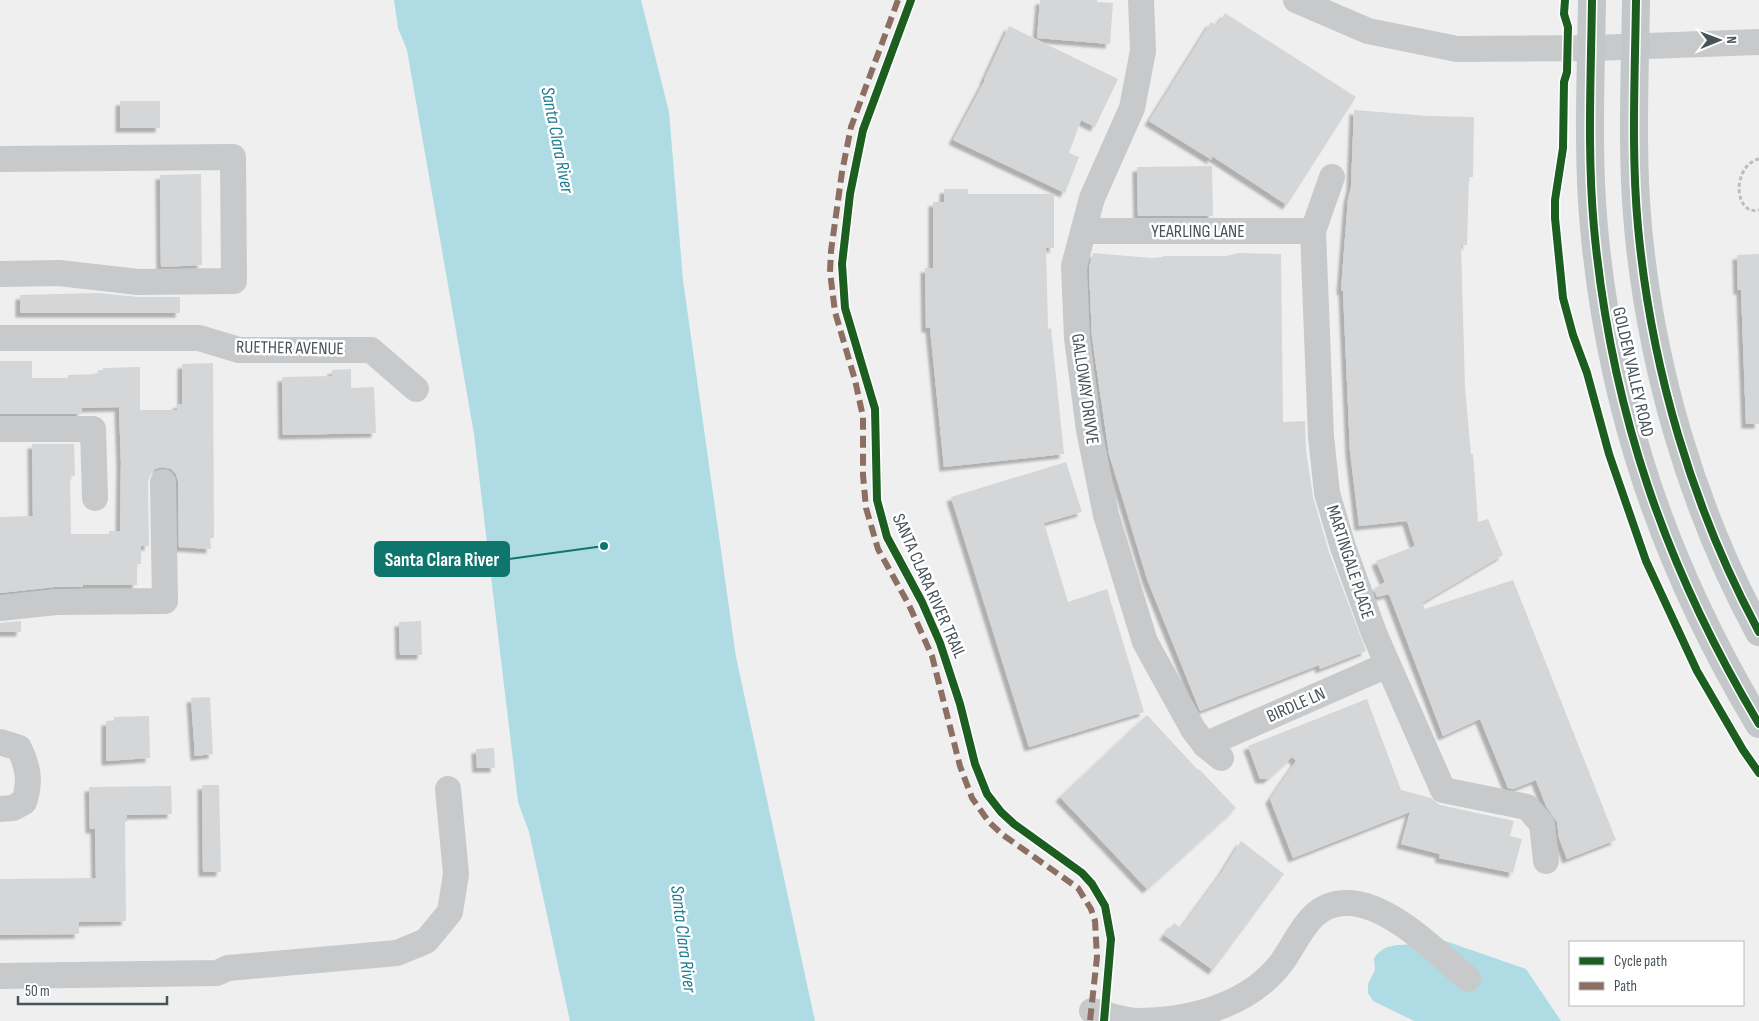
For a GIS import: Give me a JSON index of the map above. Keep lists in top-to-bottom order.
{
  "streets": {
    "main road": ["GOLDEN VALLEY ROAD"],
    "street": [
      "YEARLING LANE",
      "RUETHER AVENUE",
      "GALLOWAY DRIVVE",
      "MARTINGALE PLACE",
      "BIRDLE LN"
    ],
    "cycle path": ["SANTA CLARA RIVER TRAIL"]
  },
  "crossings": [
    ["YEARLING LANE", "GALLOWAY DRIVVE"],
    ["YEARLING LANE", "MARTINGALE PLACE"],
    ["GALLOWAY DRIVVE", "BIRDLE LN"],
    ["MARTINGALE PLACE", "BIRDLE LN"]
  ],
  "water": ["Santa Clara River"],
  "places": ["Santa Clara River"],
  "legend": ["Cycle path", "Path"],
  "scale_bar": "50 m",
  "north": "right"
}
